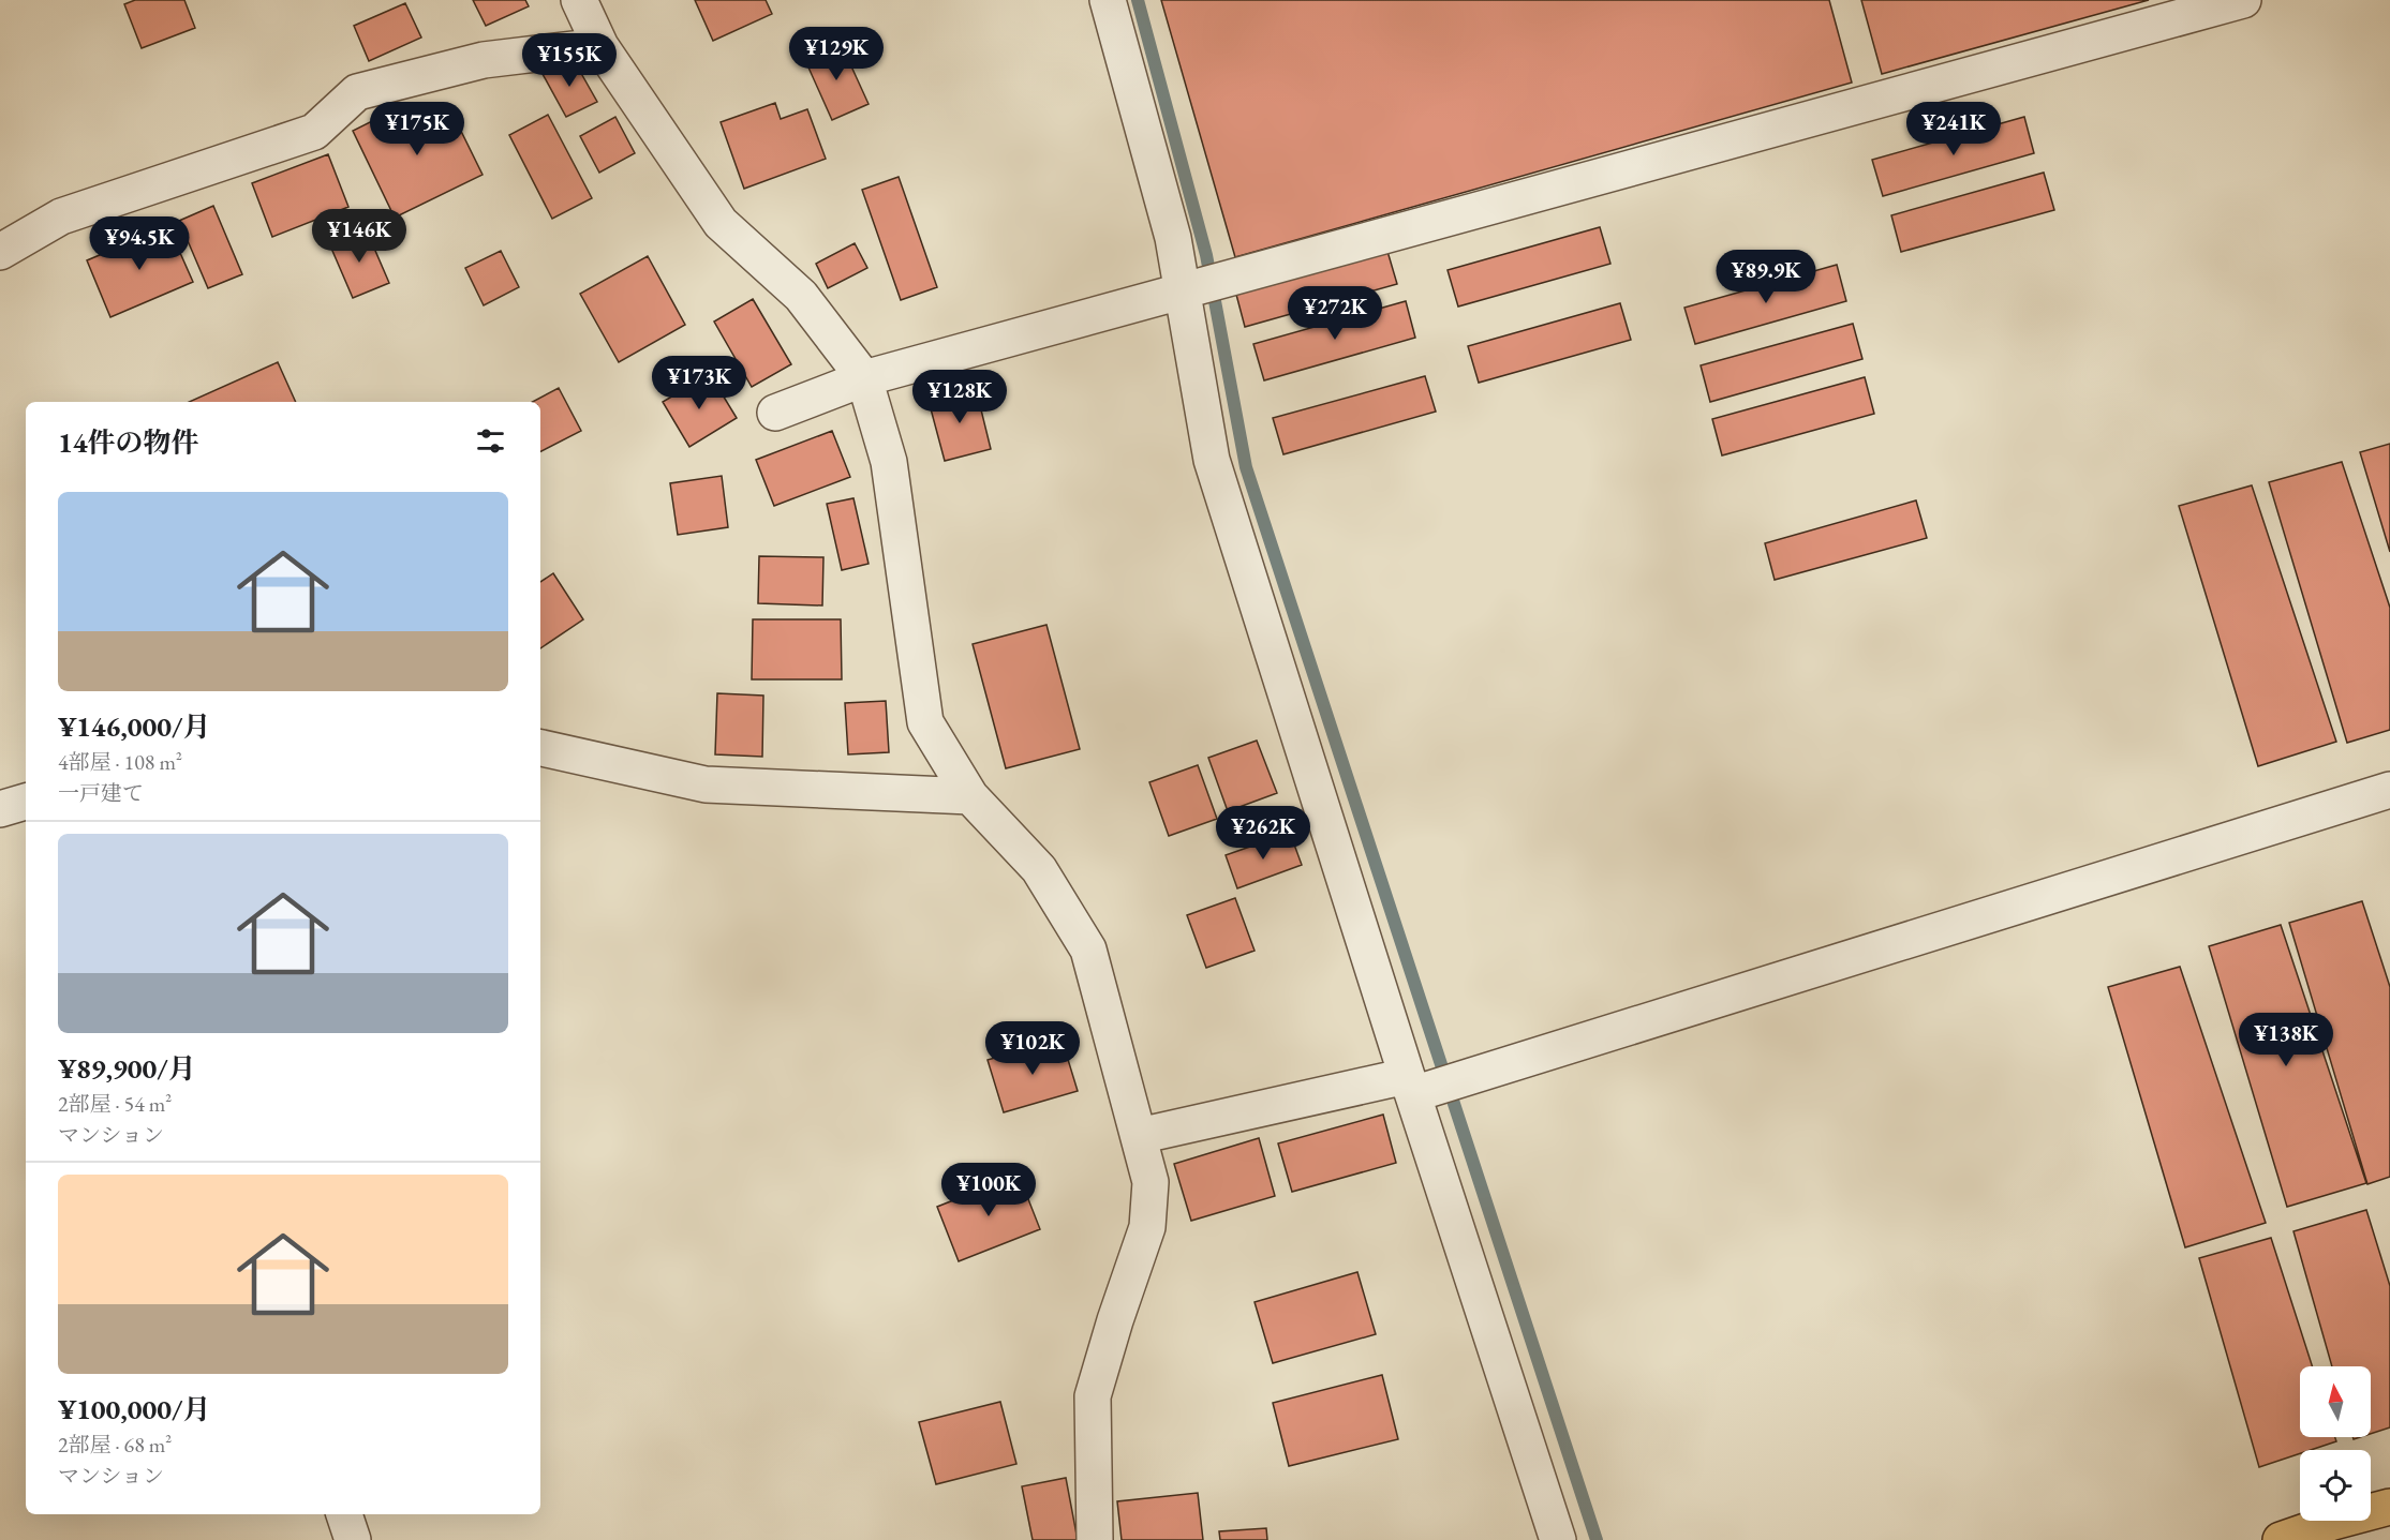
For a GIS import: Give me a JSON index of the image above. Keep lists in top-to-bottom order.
{
  "north": "top",
  "page": {
    "price": [
      "¥129K",
      "¥155K",
      "¥175K",
      "¥241K",
      "¥146K",
      "¥94.5K",
      "¥89.9K",
      "¥272K",
      "¥173K",
      "¥128K",
      "¥262K",
      "¥138K",
      "¥102K",
      "¥100K"
    ],
    "heading": "14件の物件",
    "list": [
      {
        "name": "¥146,000/月",
        "note": "4部屋 · 108 m² · 一戸建て"
      },
      {
        "name": "¥89,900/月",
        "note": "2部屋 · 54 m² · マンション"
      },
      {
        "name": "¥100,000/月",
        "note": "2部屋 · 68 m² · マンション"
      }
    ]
  }
}
